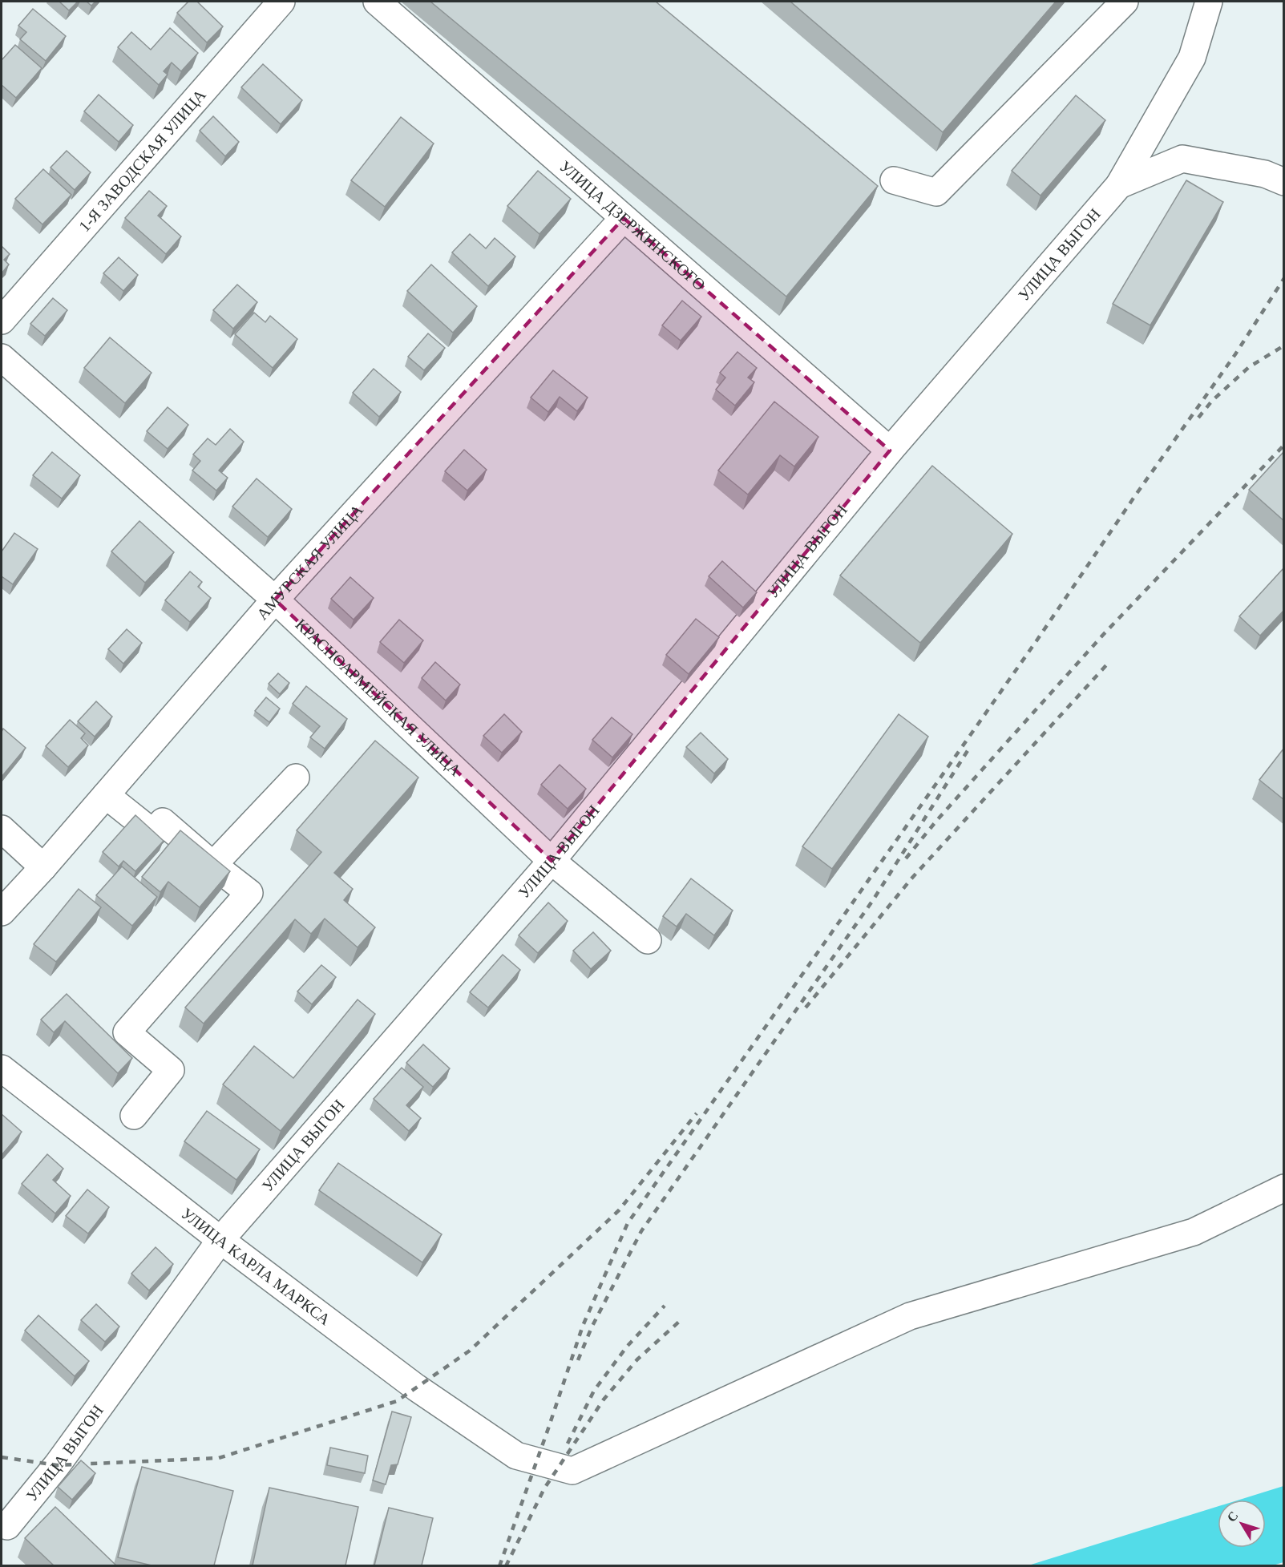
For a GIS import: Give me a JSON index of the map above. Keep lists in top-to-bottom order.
{
  "streets": {
    "street": [
      "1-Я ЗАВОДСКАЯ УЛИЦА",
      "УЛИЦА ДЗЕРЖИНСКОГО",
      "УЛИЦА ВЫГОН",
      "АМУРСКАЯ УЛИЦА",
      "КРАСНОАРМЕЙСКАЯ УЛИЦА",
      "УЛИЦА КАРЛА МАРКСА"
    ]
  },
  "crossings": [
    ["УЛИЦА ДЗЕРЖИНСКОГО", "УЛИЦА ВЫГОН"],
    ["УЛИЦА ДЗЕРЖИНСКОГО", "АМУРСКАЯ УЛИЦА"],
    ["УЛИЦА ВЫГОН", "КРАСНОАРМЕЙСКАЯ УЛИЦА"],
    ["УЛИЦА ВЫГОН", "УЛИЦА КАРЛА МАРКСА"],
    ["АМУРСКАЯ УЛИЦА", "КРАСНОАРМЕЙСКАЯ УЛИЦА"]
  ],
  "north": "top left"
}
